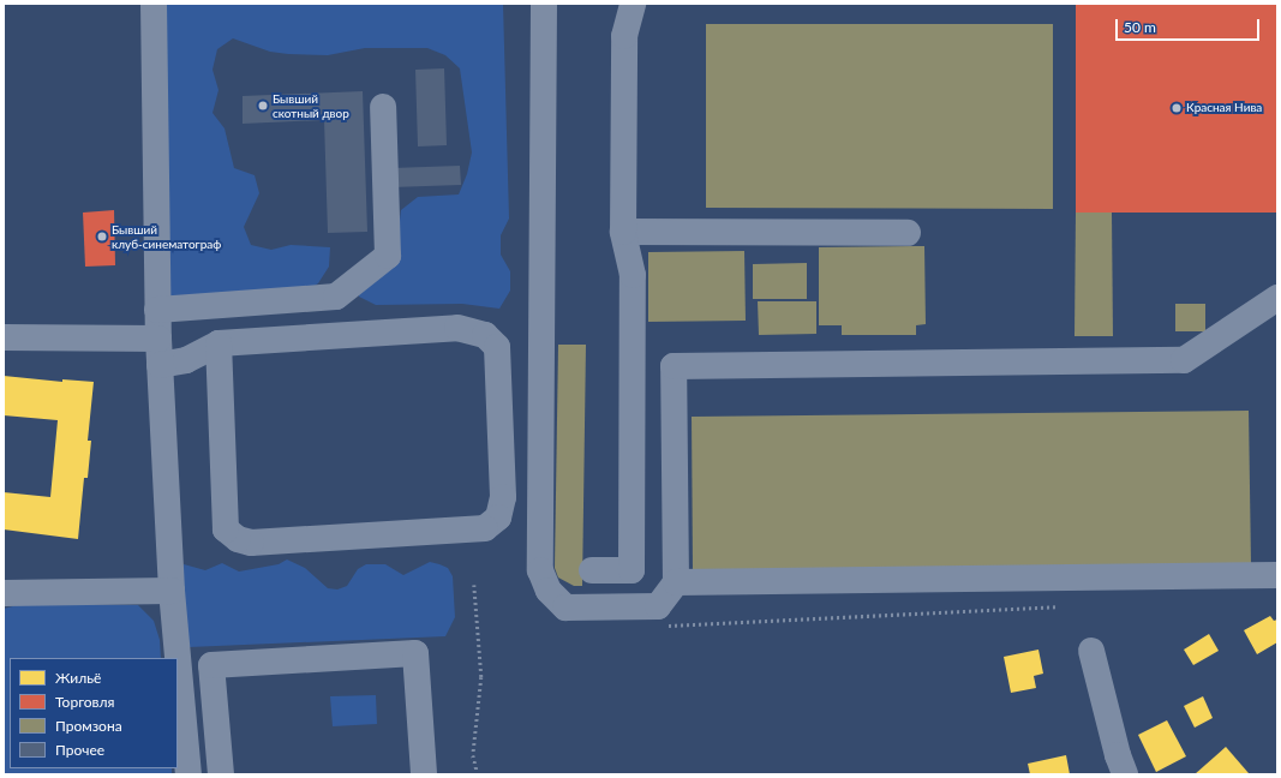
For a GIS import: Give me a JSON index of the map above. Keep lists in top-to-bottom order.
{
  "places": ["Бывший скотный двор", "Красная Нива", "Бывший клуб-синематограф"],
  "legend": [
    "Жильё",
    "Торговля",
    "Промзона",
    "Прочее"
  ],
  "scale_bar": "50 m"
}
